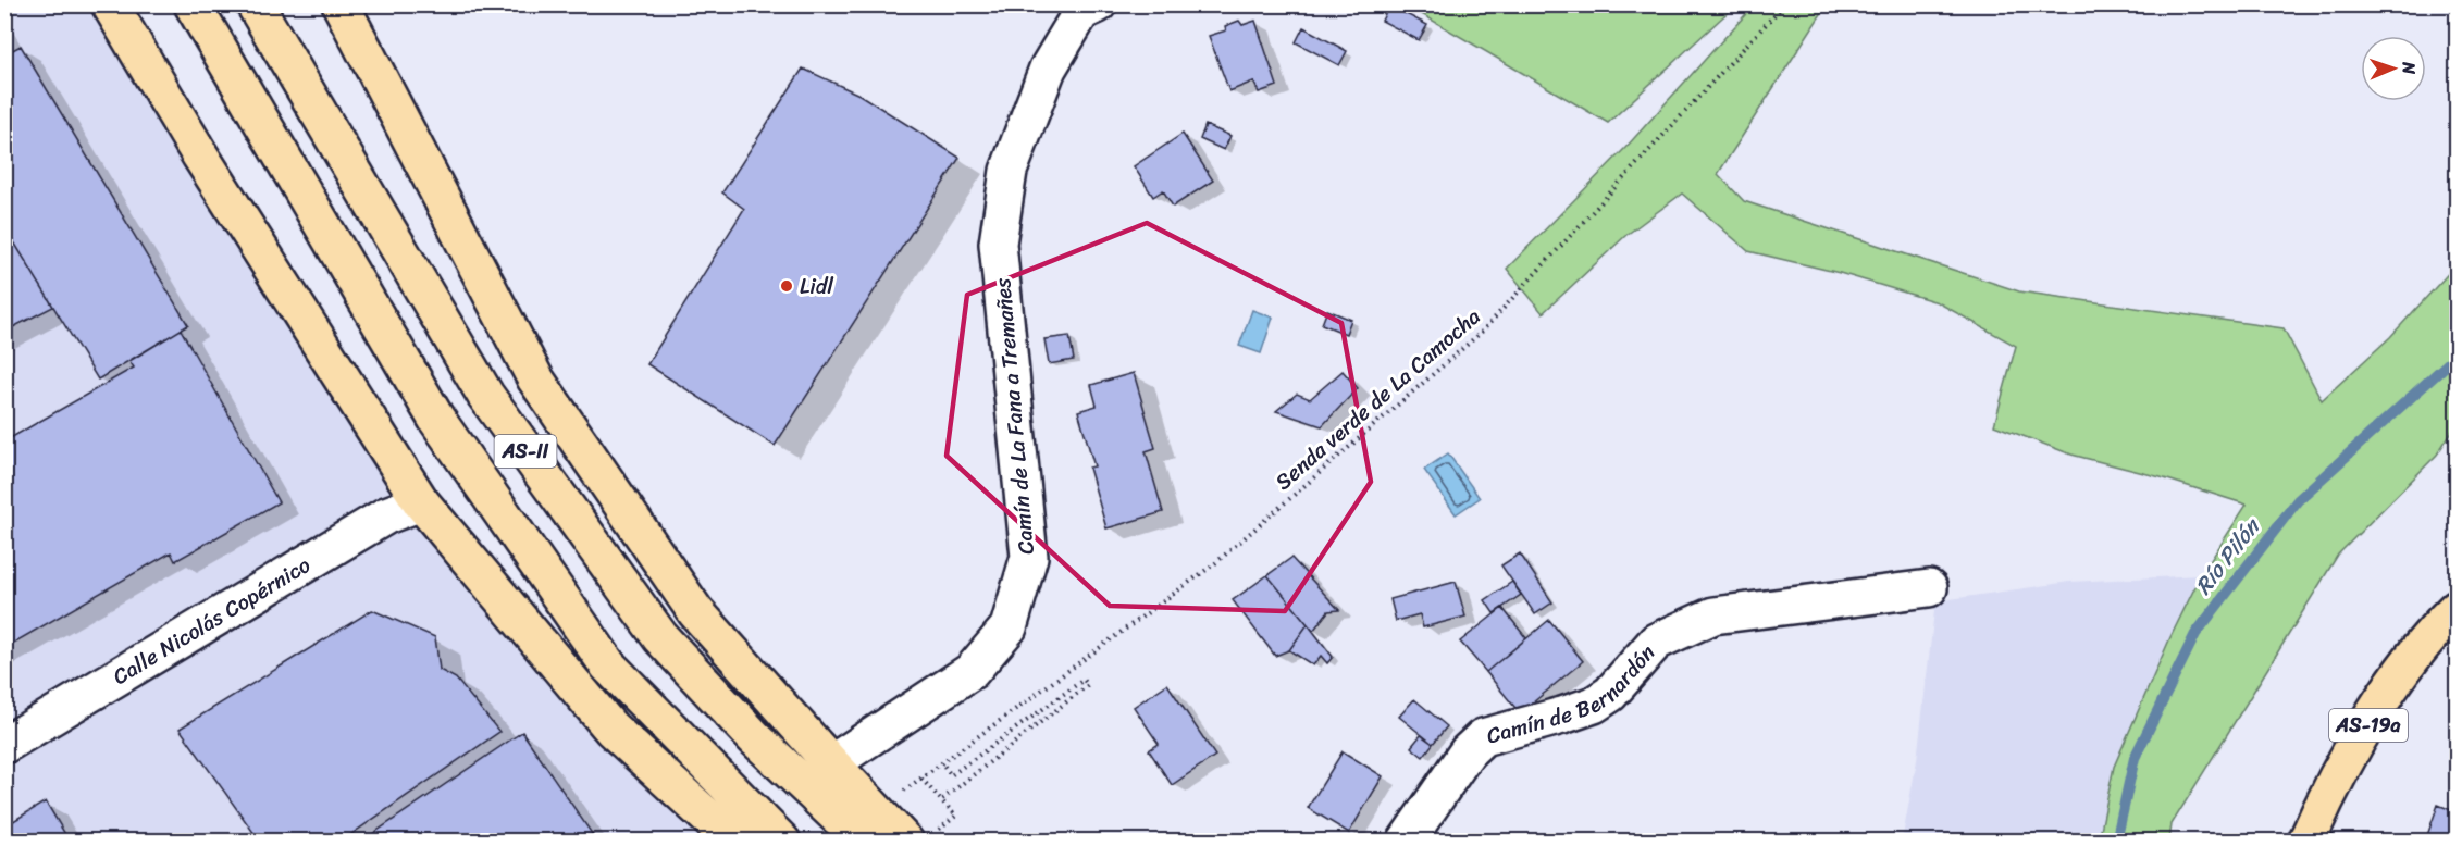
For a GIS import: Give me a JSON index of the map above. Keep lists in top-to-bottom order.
{
  "streets": {
    "highway": ["AS-II", "AS-19a"],
    "street": ["Camín de La Fana a Tremañes", "Calle Nicolás Copérnico", "Camín de Bernardón"],
    "path": ["Senda verde de La Camocha"]
  },
  "water": ["Río Pilón"],
  "places": ["Lidl"],
  "north": "right"
}
